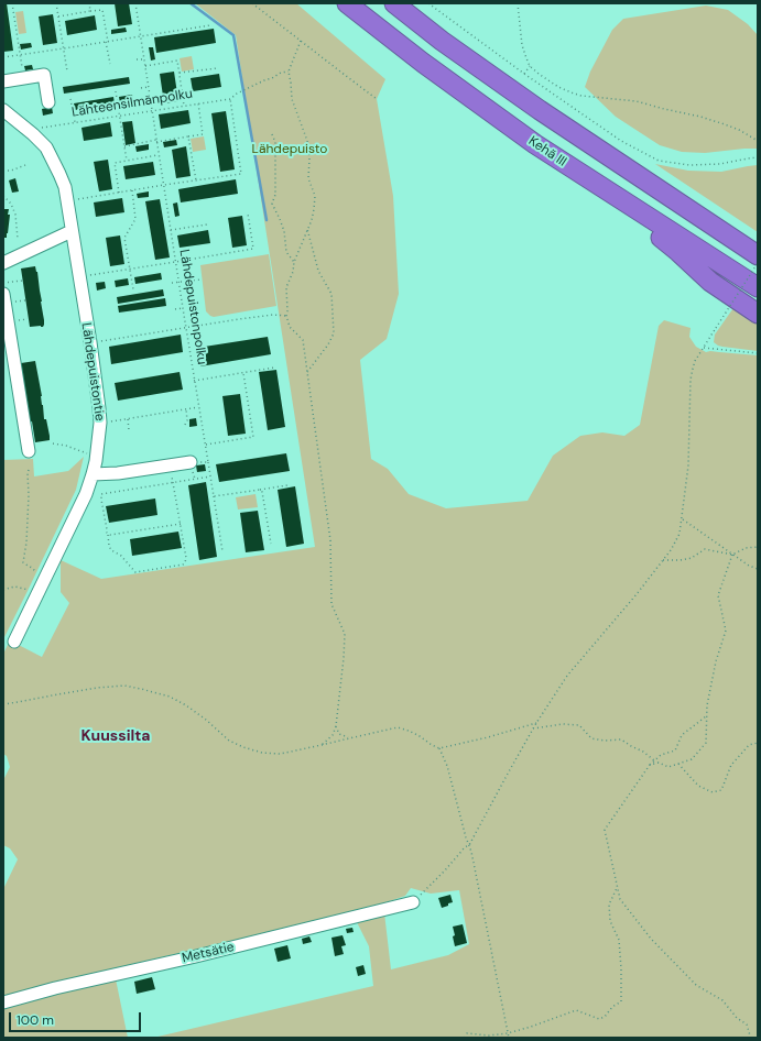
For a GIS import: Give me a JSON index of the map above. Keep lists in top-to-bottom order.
{
  "streets": {
    "highway": ["Kehä III"],
    "street": ["Lähdepuistontie", "Metsätie"],
    "path": ["Lähteensilmänpolku", "Lähdepuistonpolku"]
  },
  "crossings": [
    ["Lähteensilmänpolku", "Lähdepuistonpolku"]
  ],
  "districts": ["Kuussilta"],
  "parks": ["Lähdepuisto"],
  "scale_bar": "100 m"
}
